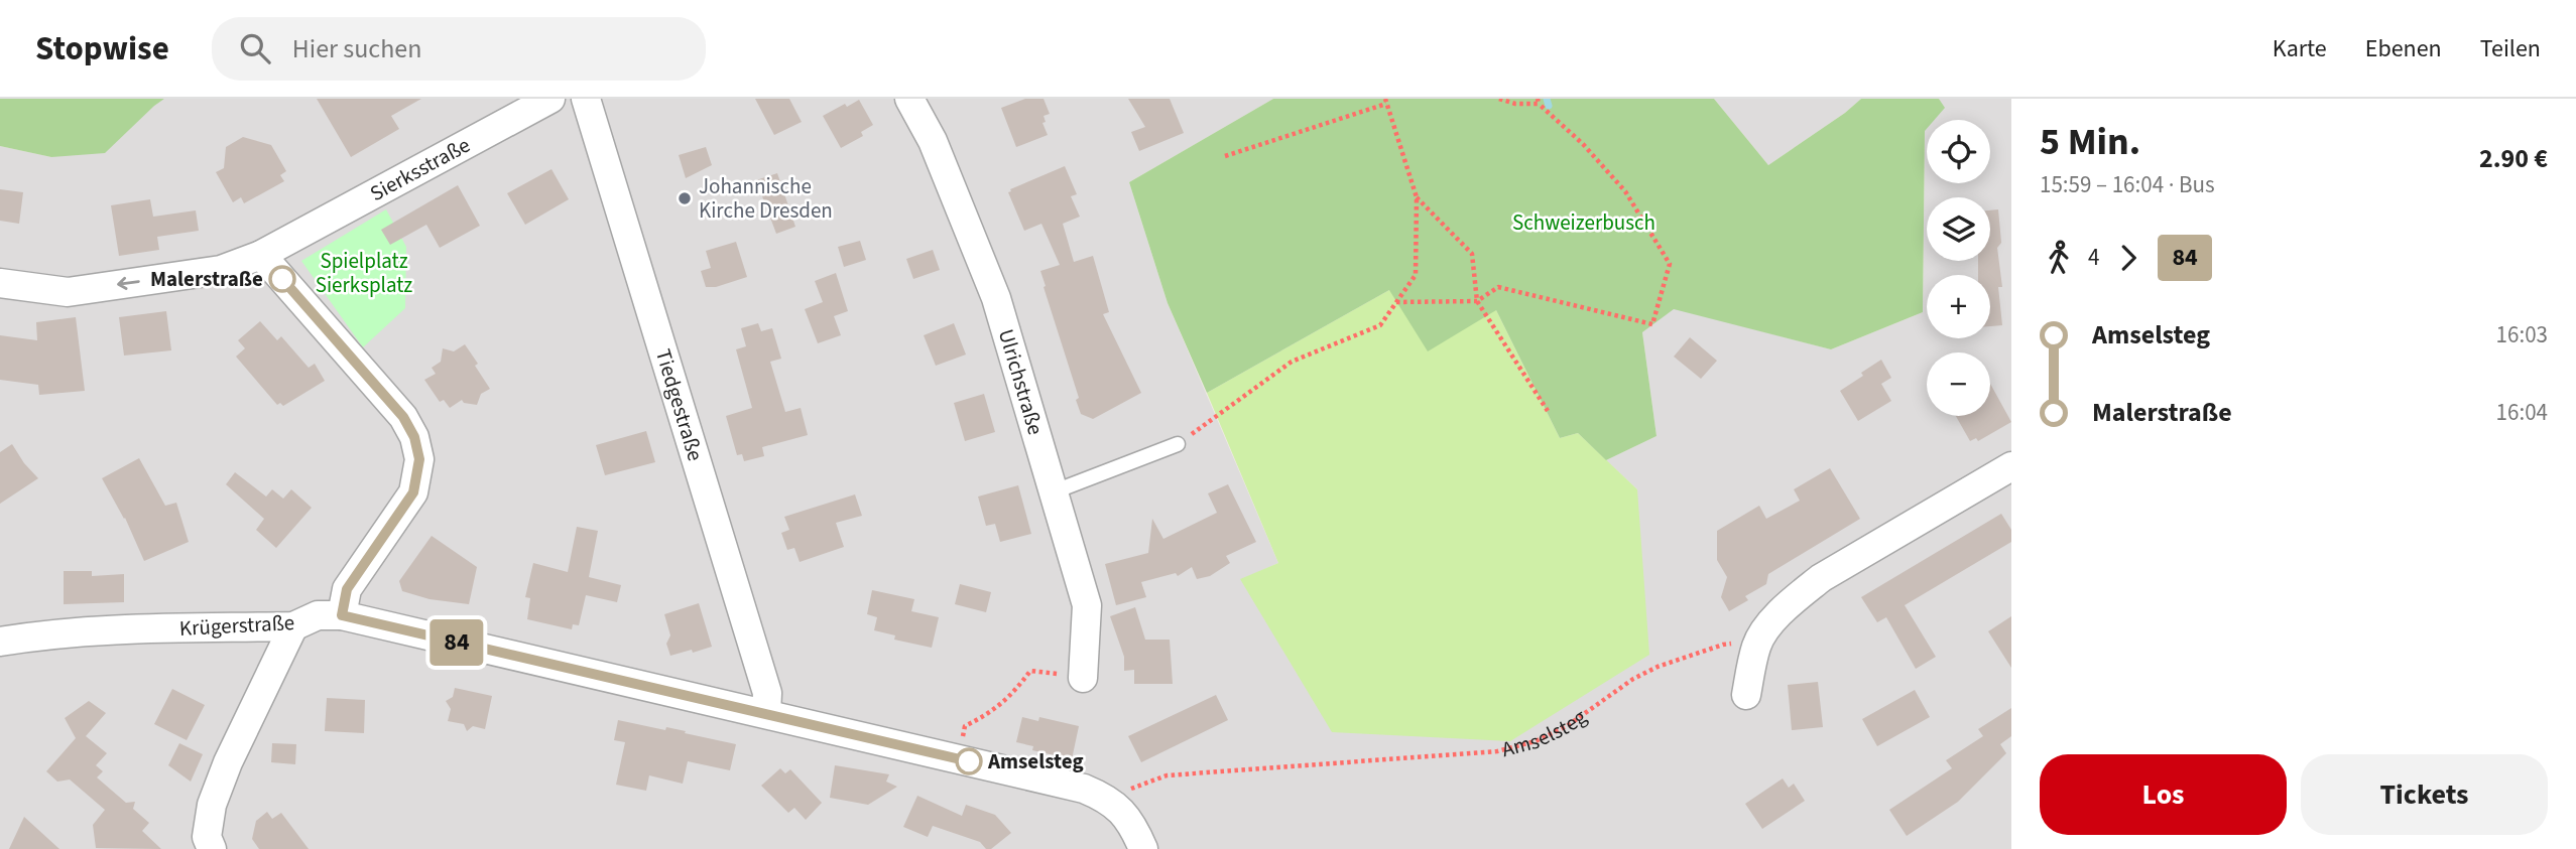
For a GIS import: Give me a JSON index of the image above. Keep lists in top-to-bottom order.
{
  "streets": {
    "street": [
      "Sierksstraße",
      "Ulrichstraße",
      "Tiedgestraße",
      "Krügerstraße"
    ],
    "path": ["Amselsteg"]
  },
  "crossings": [
    ["Tiedgestraße", "Krügerstraße"],
    ["Krügerstraße", "Amselsteg"]
  ],
  "one_way": ["Sierksstraße"],
  "parks": ["Schweizerbusch", "Spielplatz Sierksplatz"],
  "places": ["Johannische Kirche Dresden", "Malerstraße", "Amselsteg"],
  "lines": ["bus line 84"],
  "page": {
    "header": "Stopwise",
    "search": "Hier suchen",
    "nav": ["Karte", "Ebenen", "Teilen"],
    "on_map": "84",
    "heading": ["5 Min.", "15:59 – 16:04 · Bus", "2.90 €"],
    "map_buttons": ["+", "−"],
    "legs": ["4", "84"],
    "list": [
      {
        "name": "Amselsteg",
        "value": "16:03"
      },
      {
        "name": "Malerstraße",
        "value": "16:04"
      }
    ],
    "buttons": ["Los", "Tickets"]
  }
}
